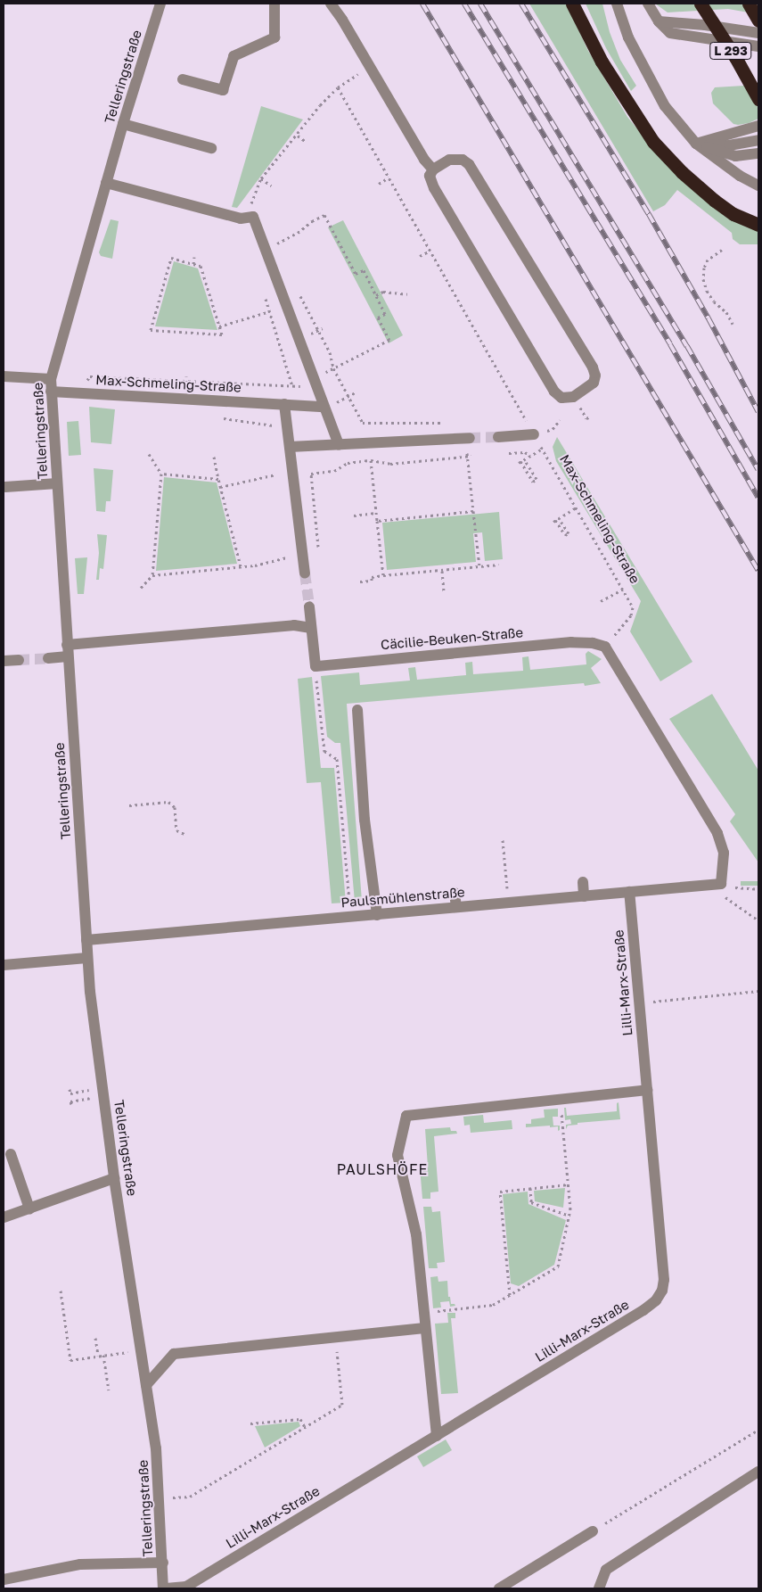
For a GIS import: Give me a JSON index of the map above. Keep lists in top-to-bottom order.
{
  "streets": {
    "highway": ["L 293"],
    "street": [
      "Telleringstraße",
      "Max-Schmeling-Straße",
      "Cäcilie-Beuken-Straße",
      "Paulsmühlenstraße",
      "Lilli-Marx-Straße"
    ]
  },
  "crossings": [
    ["Telleringstraße", "Max-Schmeling-Straße"],
    ["Telleringstraße", "Paulsmühlenstraße"],
    ["Telleringstraße", "Lilli-Marx-Straße"],
    ["Max-Schmeling-Straße", "Cäcilie-Beuken-Straße"],
    ["Paulsmühlenstraße", "Lilli-Marx-Straße"]
  ],
  "districts": ["PAULSHÖFE"]
}
